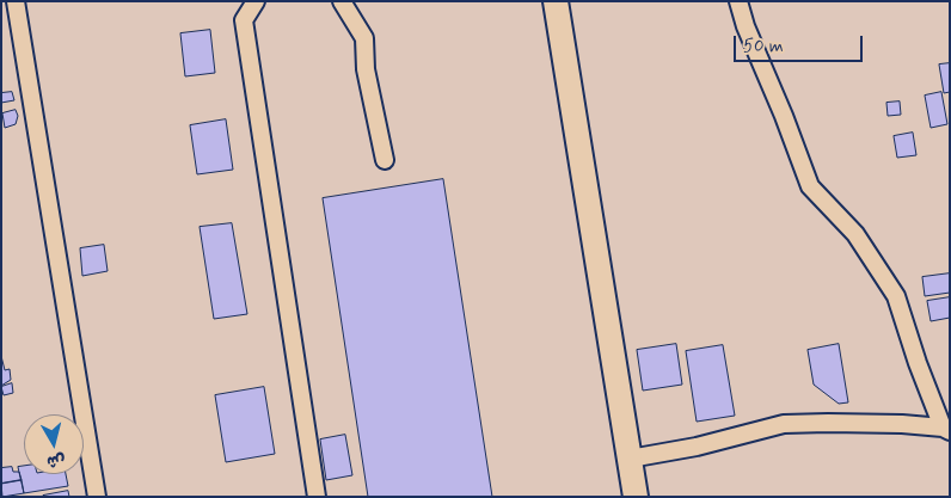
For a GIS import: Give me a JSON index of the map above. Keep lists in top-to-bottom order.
{
  "scale_bar": "50 m",
  "north": "bottom"
}
